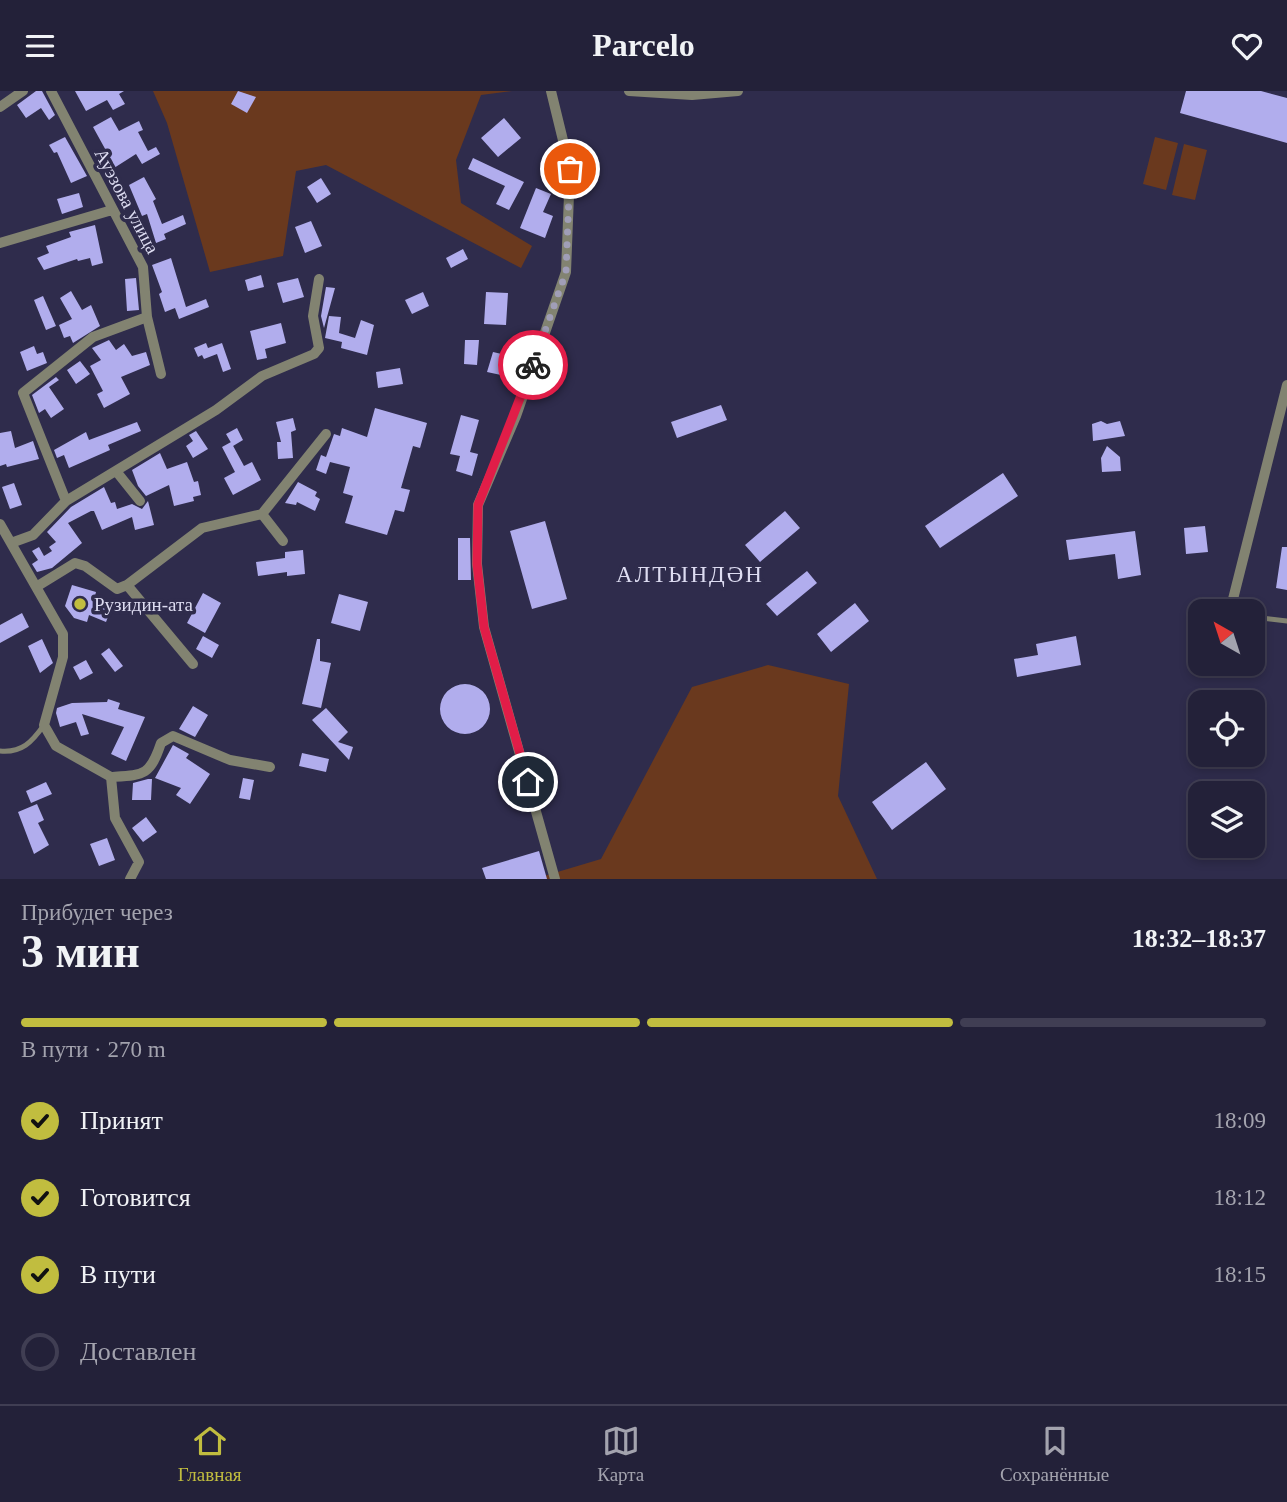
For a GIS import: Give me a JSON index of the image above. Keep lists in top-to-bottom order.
{
  "streets": {
    "street": ["Ауэзова улица"]
  },
  "districts": ["АЛТЫНДӘН"],
  "places": ["Рузидин-ата"],
  "north": "top left",
  "page": {
    "header": "Parcelo",
    "heading": ["3 мин", "Прибудет через", "18:32–18:37"],
    "bar": "В пути · 270 m",
    "list": [
      ["Принят", "18:09"],
      ["Готовится", "18:12"],
      ["В пути", "18:15"],
      "Доставлен"
    ],
    "tabs": ["Главная", "Карта", "Сохранённые"]
  }
}
